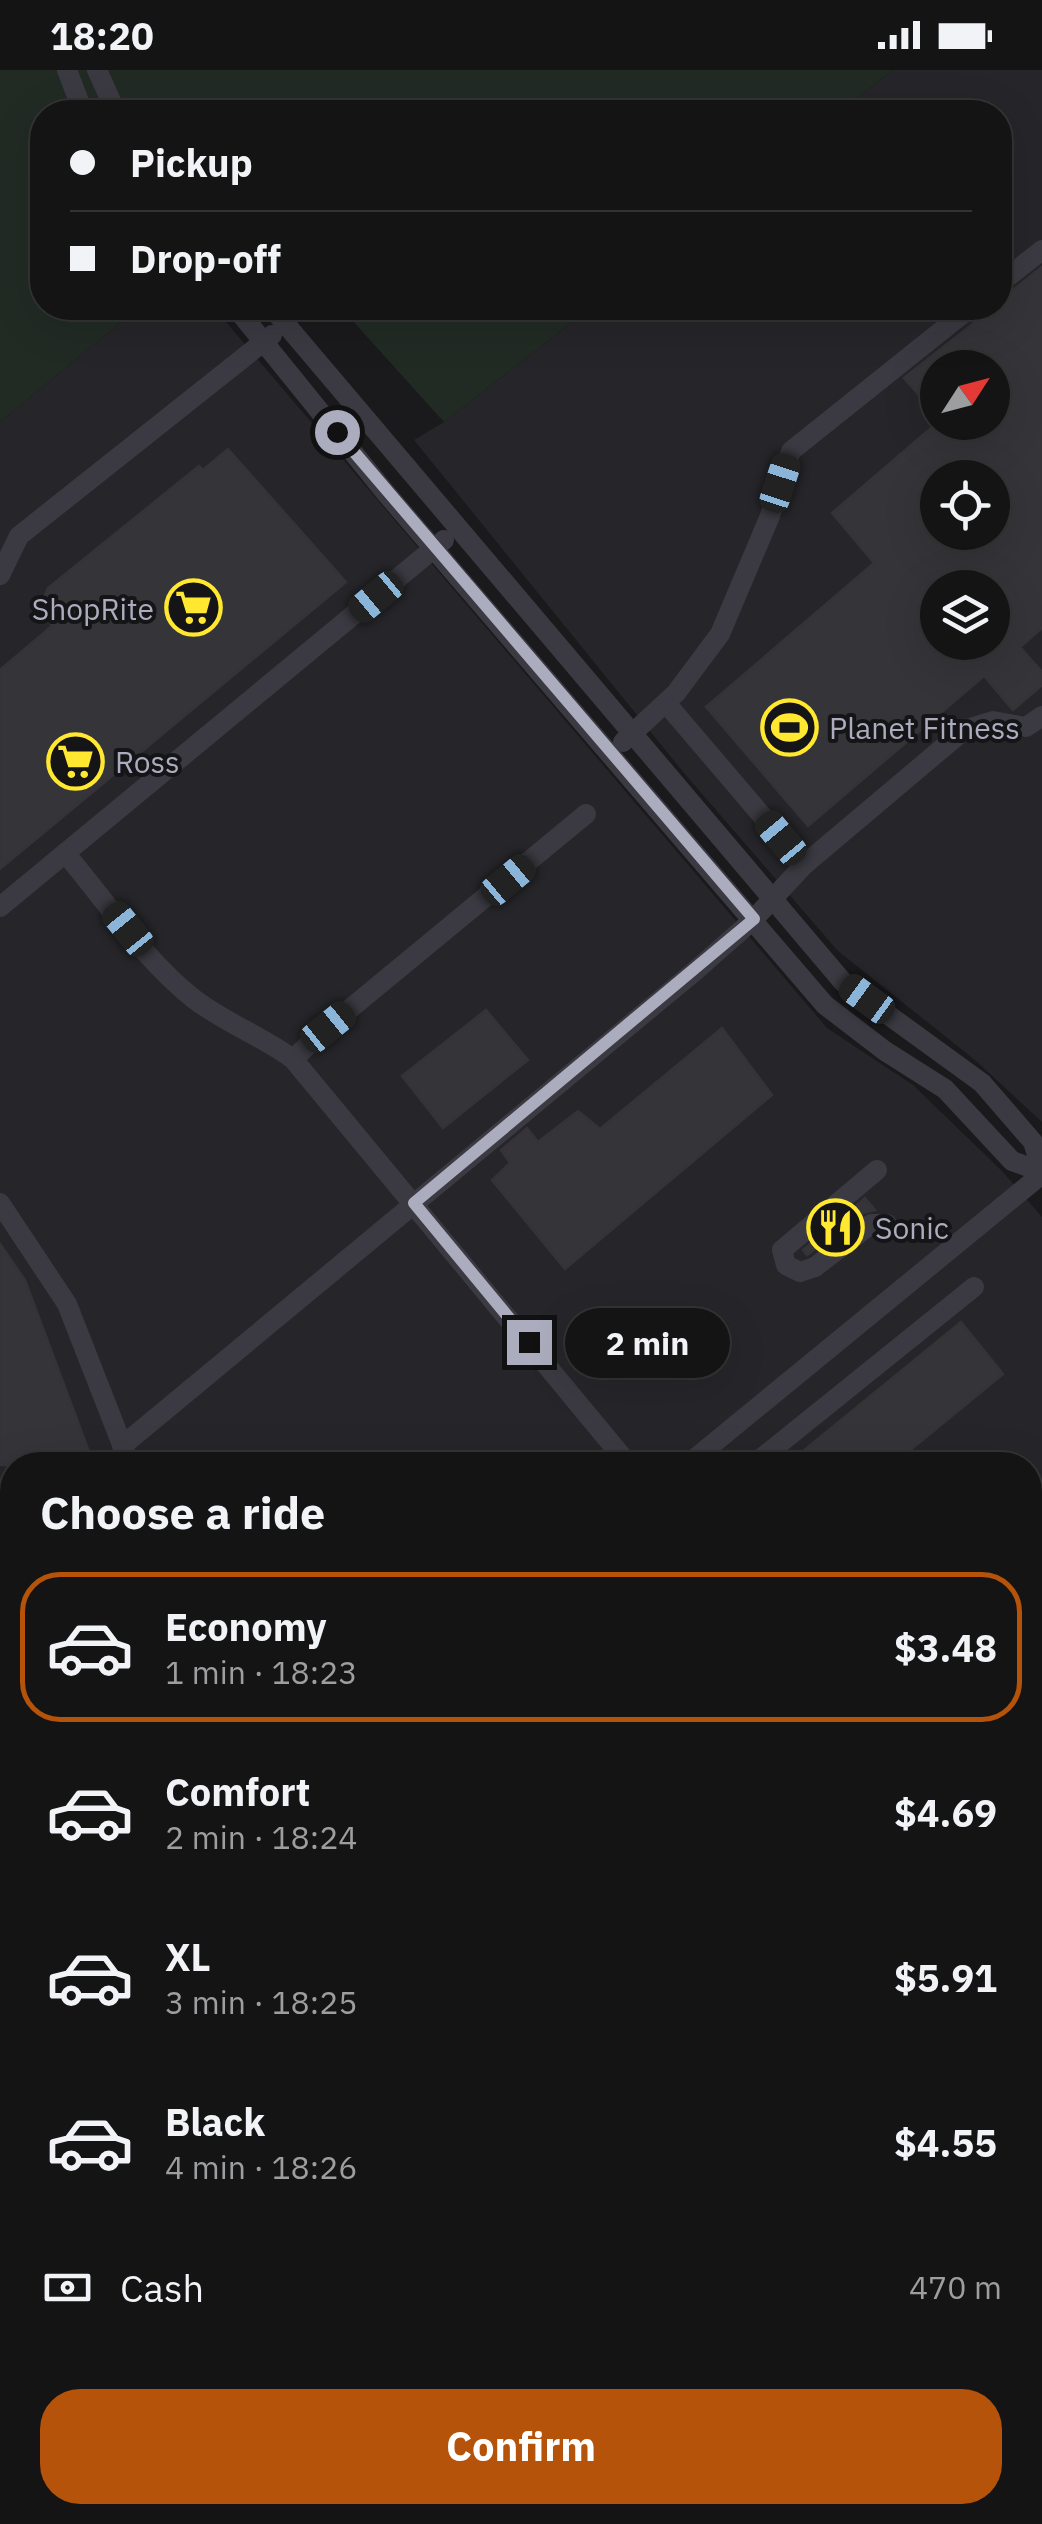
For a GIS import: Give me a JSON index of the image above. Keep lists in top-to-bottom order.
{
  "places": {
    "supermarket": ["ShopRite", "Ross"],
    "sports": ["Planet Fitness"],
    "restaurant": ["Sonic"]
  },
  "north": "top right",
  "page": {
    "status": "18:20",
    "banner": ["Pickup", "Drop-off"],
    "bubble": "2 min",
    "heading": "Choose a ride",
    "list": [
      {
        "name": "Economy",
        "note": "1 min · 18:23",
        "value": "$3.48"
      },
      {
        "name": "Comfort",
        "note": "2 min · 18:24",
        "value": "$4.69"
      },
      {
        "name": "XL",
        "note": "3 min · 18:25",
        "value": "$5.91"
      },
      {
        "name": "Black",
        "note": "4 min · 18:26",
        "value": "$4.55"
      }
    ],
    "pay": ["Cash", "470 m"],
    "buttons": "Confirm"
  }
}
